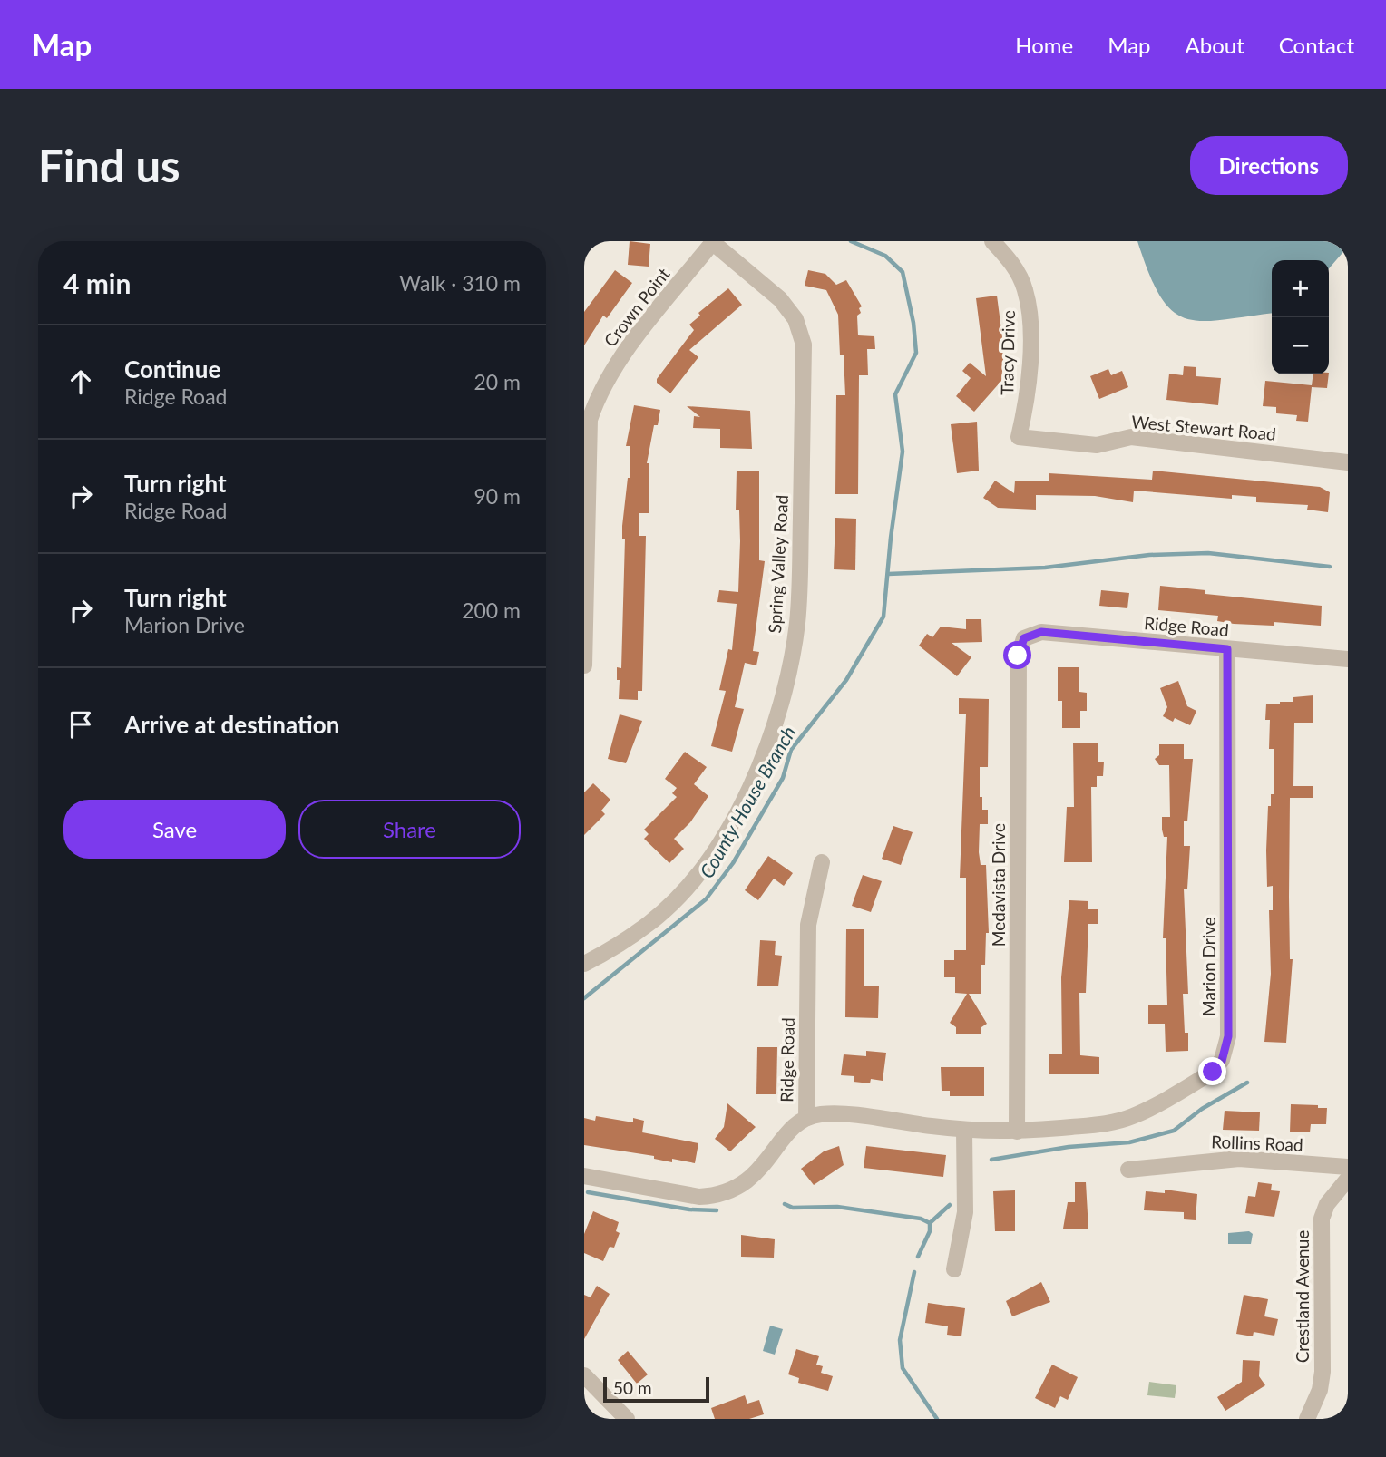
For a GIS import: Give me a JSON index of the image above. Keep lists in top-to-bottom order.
{
  "streets": {
    "street": [
      "Crown Point",
      "Tracy Drive",
      "West Stewart Road",
      "Spring Valley Road",
      "Ridge Road",
      "Medavista Drive",
      "Marion Drive",
      "Rollins Road",
      "Crestland Avenue"
    ]
  },
  "crossings": [
    ["Crown Point", "Spring Valley Road"],
    ["Tracy Drive", "West Stewart Road"],
    ["Ridge Road", "Medavista Drive"],
    ["Ridge Road", "Marion Drive"],
    ["Medavista Drive", "Marion Drive"]
  ],
  "water": ["County House Branch"],
  "scale_bar": "50 m",
  "page": {
    "header": "Map",
    "nav": [
      "Home",
      "Map",
      "About",
      "Contact"
    ],
    "buttons": [
      "Directions",
      ["Save", "Share"]
    ],
    "title": "Find us",
    "heading": ["4 min", "Walk · 310 m"],
    "map_buttons": ["+", "−"],
    "list": [
      ["Continue", "Ridge Road", "20 m"],
      ["Turn right", "Ridge Road", "90 m"],
      ["Turn right", "Marion Drive", "200 m"],
      "Arrive at destination"
    ],
    "scale": "50 m"
  }
}
